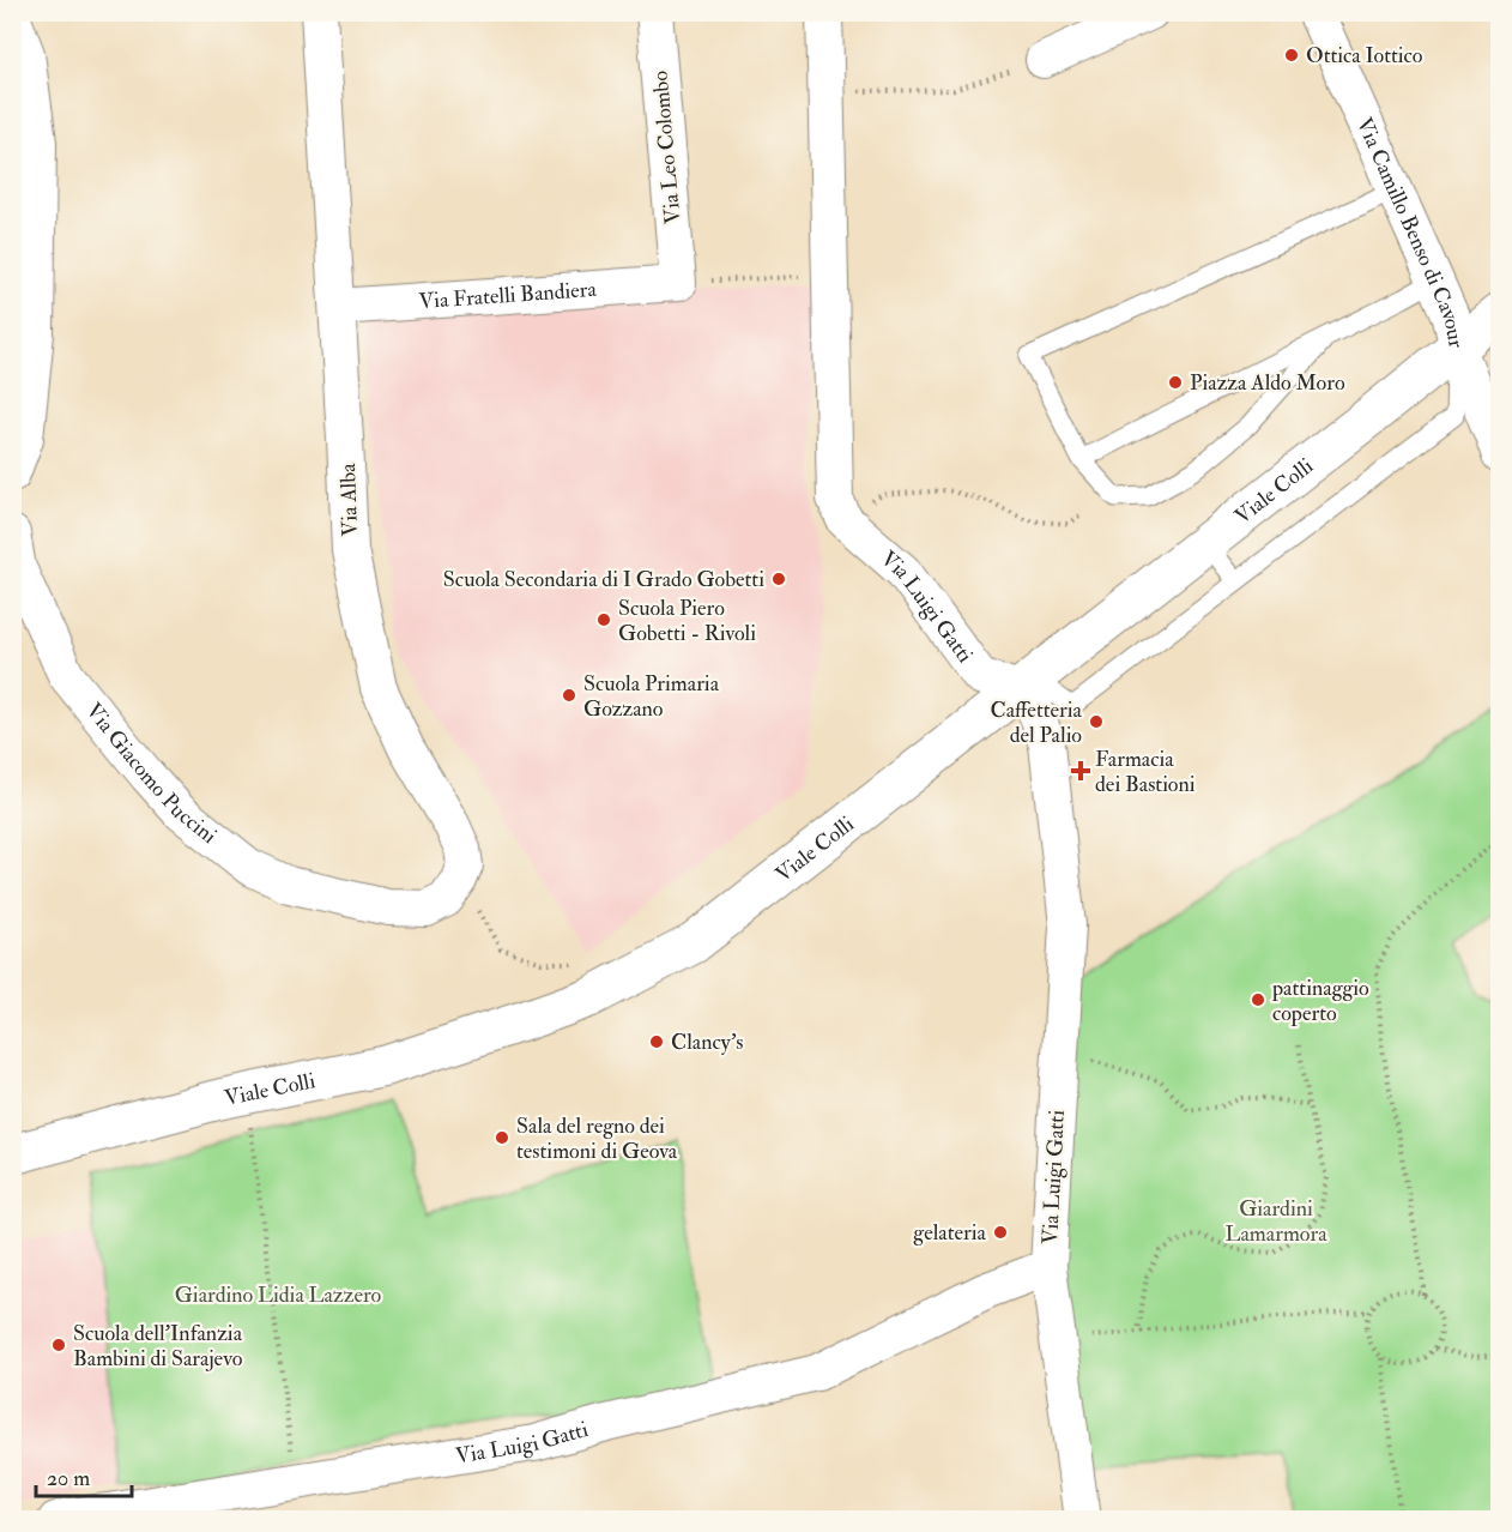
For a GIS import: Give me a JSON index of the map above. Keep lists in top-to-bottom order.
{
  "streets": {
    "street": [
      "Via Leo Colombo",
      "Via Camillo Benso di Cavour",
      "Via Fratelli Bandiera",
      "Viale Colli",
      "Via Alba",
      "Via Luigi Gatti",
      "Via Giacomo Puccini"
    ]
  },
  "crossings": [
    ["Via Leo Colombo", "Via Fratelli Bandiera"],
    ["Via Camillo Benso di Cavour", "Viale Colli"],
    ["Via Fratelli Bandiera", "Via Alba"],
    ["Viale Colli", "Via Luigi Gatti"],
    ["Via Alba", "Via Giacomo Puccini"]
  ],
  "parks": ["Giardini Lamarmora", "Giardino Lidia Lazzero"],
  "places": {
    "other": [
      "Ottica Iottico",
      "Piazza Aldo Moro",
      "Scuola Secondaria di I Grado Gobetti",
      "Scuola Piero Gobetti - Rivoli",
      "Scuola Primaria Gozzano",
      "Caffetteria del Palio",
      "pattinaggio coperto",
      "Clancy's",
      "Sala del regno dei testimoni di Geova",
      "gelateria",
      "Scuola dell'Infanzia Bambini di Sarajevo"
    ],
    "health": ["Farmacia dei Bastioni"]
  },
  "scale_bar": "20 m"
}
